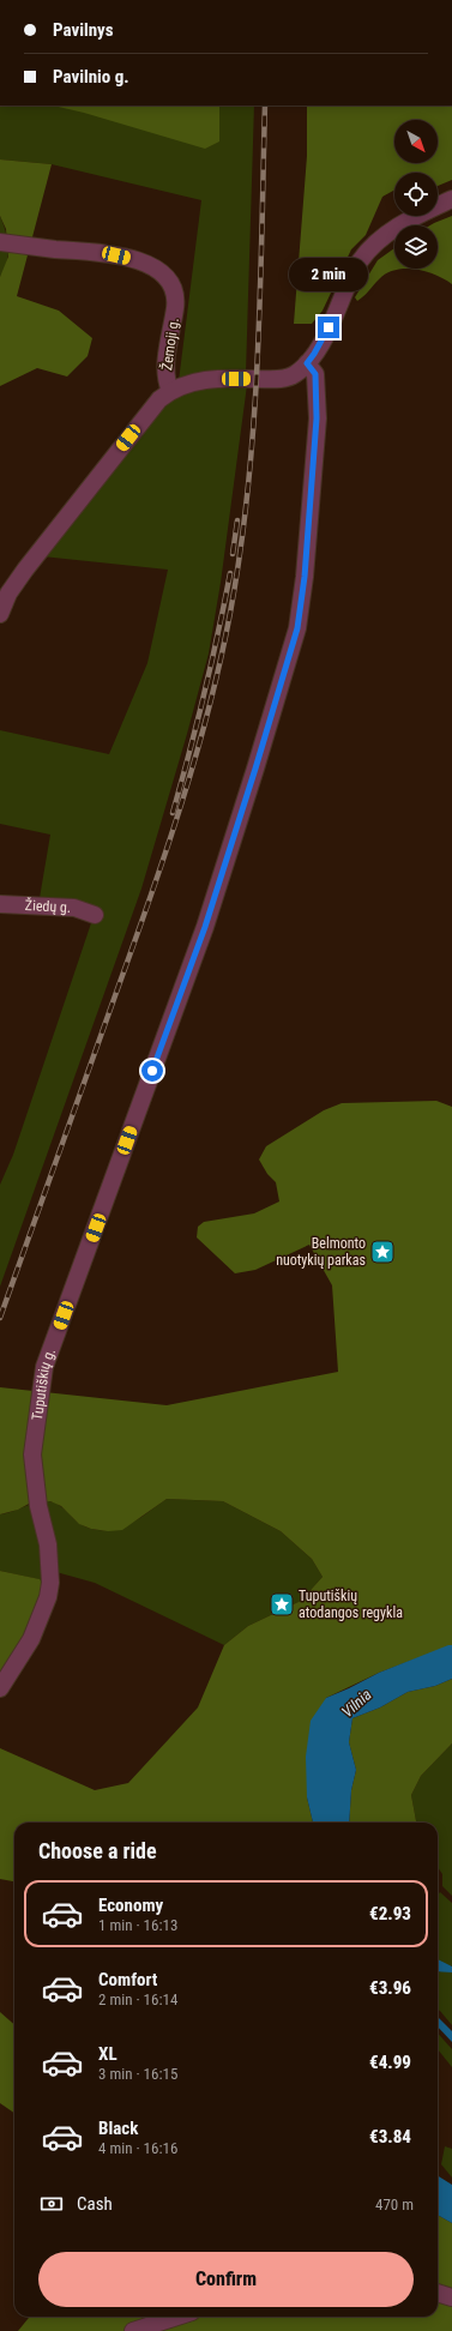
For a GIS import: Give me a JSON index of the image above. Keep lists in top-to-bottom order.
{
  "streets": {
    "street": ["Žemoji g.", "Žiedų g.", "Tuputiškių g."]
  },
  "water": ["Vilnia"],
  "places": {
    "place": ["Belmonto nuotykių parkas", "Tuputiškių atodangos regykla"]
  },
  "north": "bottom right",
  "page": {
    "banner": ["Pavilnys", "Pavilnio g."],
    "bubble": "2 min",
    "heading": "Choose a ride",
    "list": [
      {
        "name": "Economy",
        "note": "1 min · 16:13",
        "value": "€2.93"
      },
      {
        "name": "Comfort",
        "note": "2 min · 16:14",
        "value": "€3.96"
      },
      {
        "name": "XL",
        "note": "3 min · 16:15",
        "value": "€4.99"
      },
      {
        "name": "Black",
        "note": "4 min · 16:16",
        "value": "€3.84"
      }
    ],
    "pay": ["Cash", "470 m"],
    "buttons": "Confirm"
  }
}
